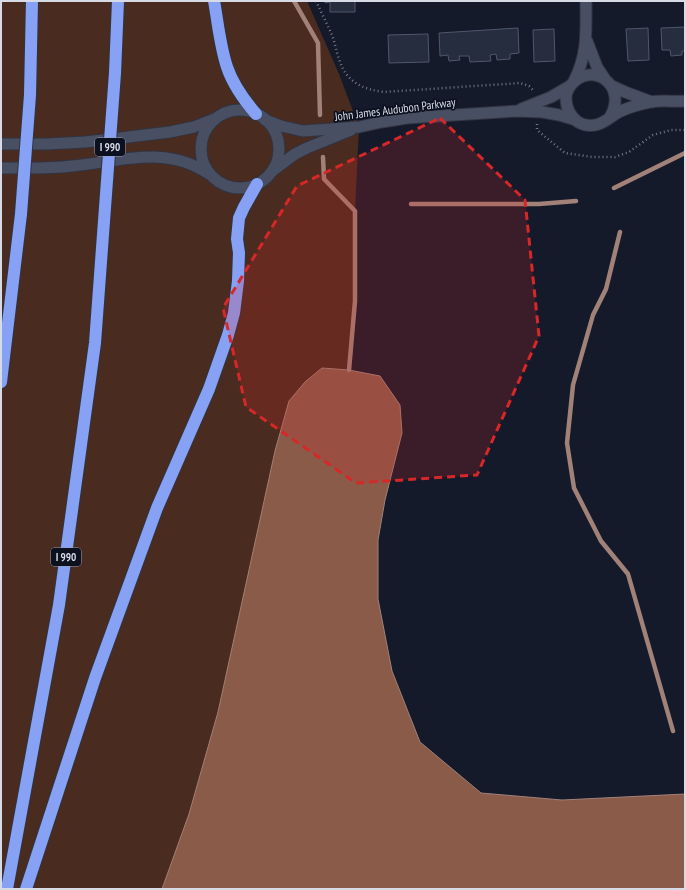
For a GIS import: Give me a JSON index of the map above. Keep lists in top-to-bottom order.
{
  "streets": {
    "highway": ["I 990"],
    "street": ["John James Audubon Parkway"]
  }
}
